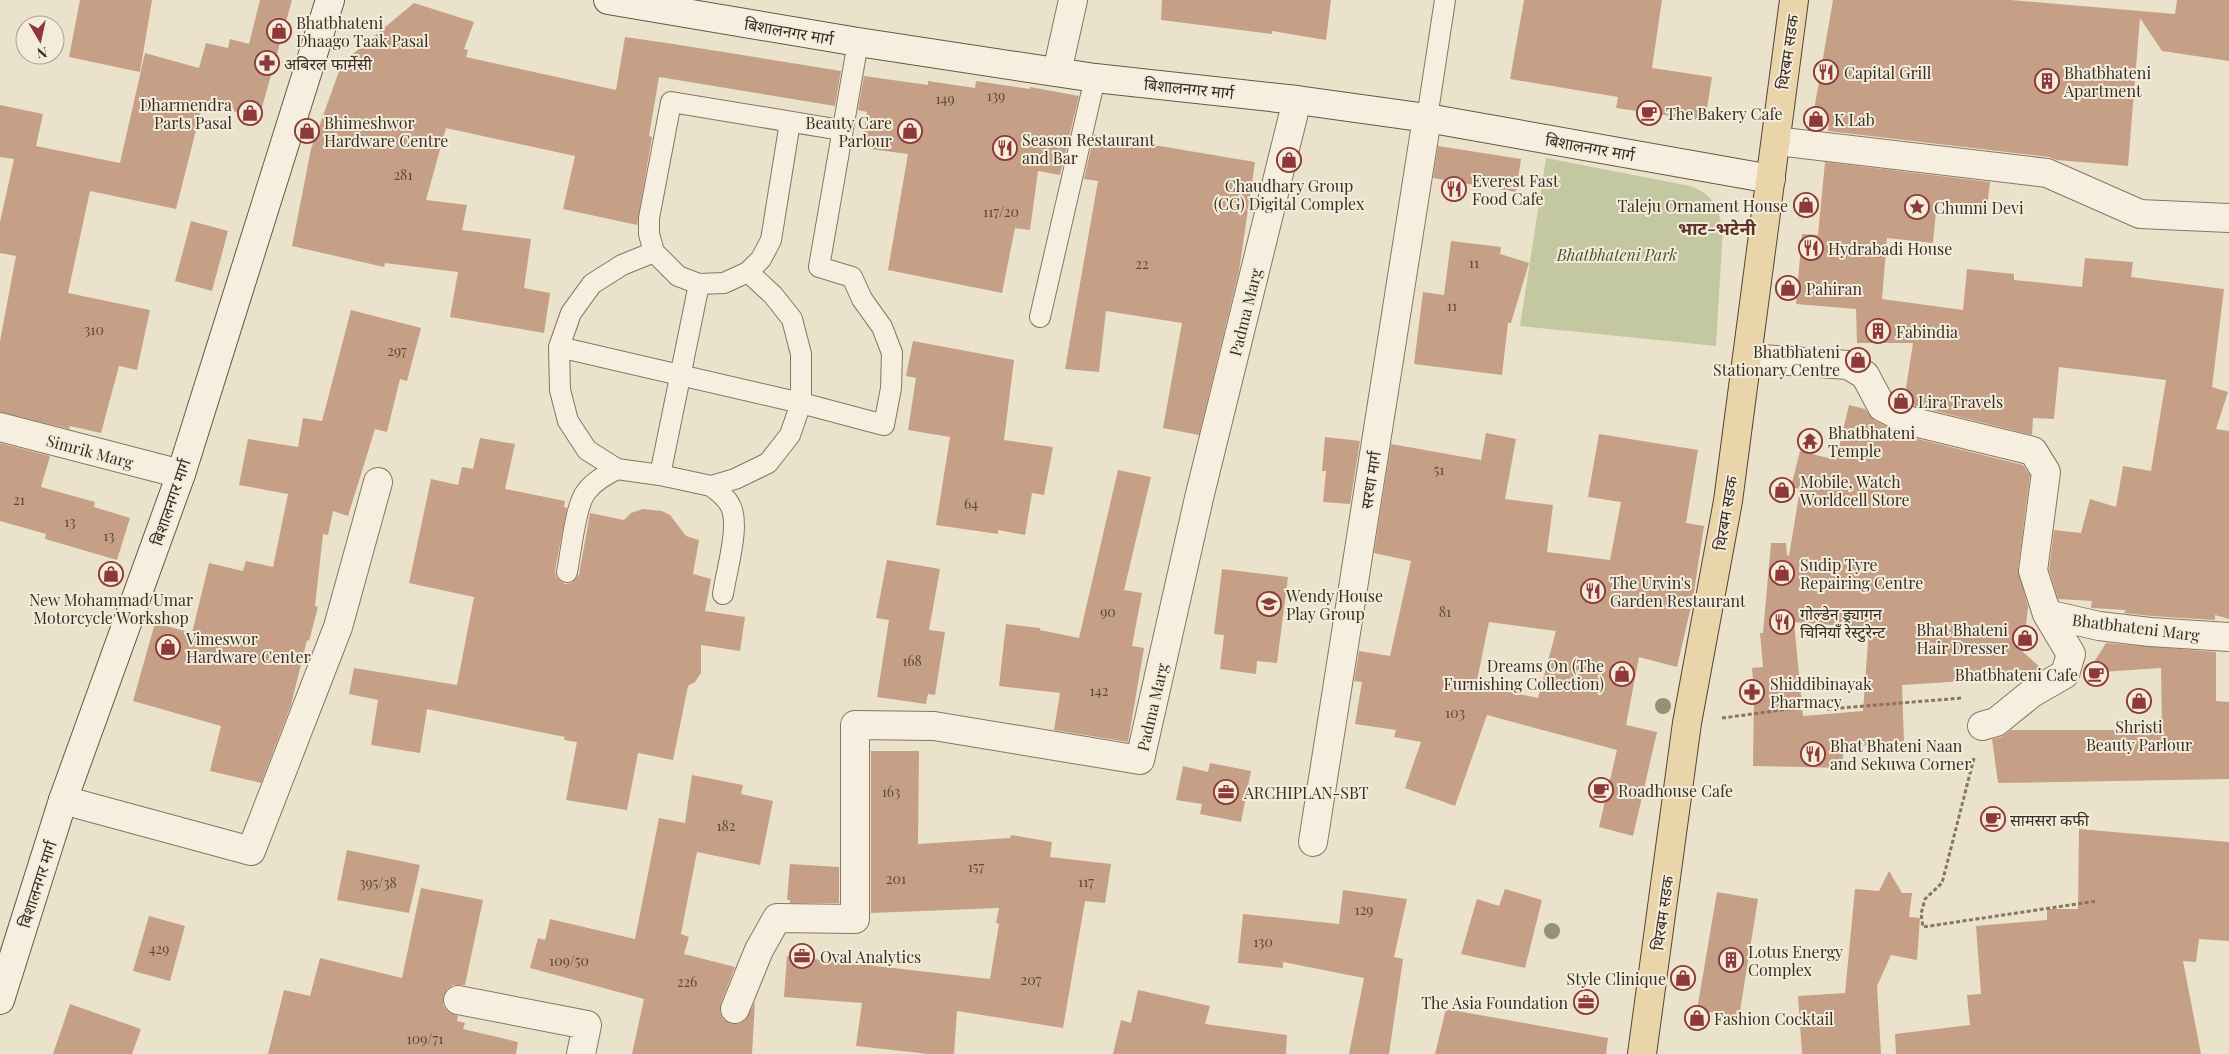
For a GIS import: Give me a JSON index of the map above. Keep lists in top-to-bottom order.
{
  "streets": {
    "main road": ["थिरबम सडक"],
    "street": [
      "बिशालनगर मार्ग",
      "Padma Marg",
      "Simrik Marg",
      "सरधा मार्ग",
      "Bhatbhateni Marg"
    ]
  },
  "crossings": [
    ["बिशालनगर मार्ग", "थिरबम सडक"],
    ["बिशालनगर मार्ग", "Padma Marg"],
    ["बिशालनगर मार्ग", "Simrik Marg"],
    ["बिशालनगर मार्ग", "सरधा मार्ग"]
  ],
  "districts": ["भाट-भटेनी"],
  "parks": ["Bhatbhateni Park"],
  "places": {
    "shop": [
      "Bhatbhateni Dhaago Taak Pasal",
      "Dharmendra Parts Pasal",
      "K Lab",
      "Bhimeshwor Hardware Centre",
      "Beauty Care Parlour",
      "Chaudhary Group (CG) Digital Complex",
      "Taleju Ornament House",
      "Pahiran",
      "Bhatbhateni Stationary Centre",
      "Lira Travels",
      "Mobile, Watch Worldcell Store",
      "Sudip Tyre Repairing Centre",
      "New Mohammad Umar Motorcycle Workshop",
      "Bhat Bhateni Hair Dresser",
      "Vimeswor Hardware Center",
      "Dreams On (The Furnishing Collection)",
      "Shristi Beauty Parlour",
      "Style Clinique",
      "Fashion Cocktail"
    ],
    "pharmacy": ["अबिरल फार्मेसी", "Shiddibinayak Pharmacy"],
    "restaurant": [
      "Capital Grill",
      "Season Restaurant and Bar",
      "Everest Fast Food Cafe",
      "Hydrabadi House",
      "The Urvin's Garden Restaurant",
      "गोल्डेन ड्र्यागन चिनियाँ रेस्टुरेन्ट",
      "Bhat Bhateni Naan and Sekuwa Corner"
    ],
    "building": ["Bhatbhateni Apartment", "Fabindia", "Lotus Energy Complex"],
    "cafe": [
      "The Bakery Cafe",
      "Bhatbhateni Cafe",
      "Roadhouse Cafe",
      "सामसरा कफी"
    ],
    "place": ["Chunni Devi"],
    "temple": ["Bhatbhateni Temple"],
    "school or university": ["Wendy House Play Group"],
    "office": ["ARCHIPLAN-SBT", "Oval Analytics", "The Asia Foundation"]
  },
  "house_numbers": [
    "139",
    "149",
    "281",
    "117/20",
    "11",
    "22",
    "11",
    "310",
    "297",
    "51",
    "21",
    "64",
    "13",
    "13",
    "90",
    "81",
    "168",
    "142",
    "103",
    "163",
    "182",
    "157",
    "201",
    "117",
    "395/38",
    "129",
    "130",
    "429",
    "109/50",
    "207",
    "226",
    "109/71"
  ],
  "north": "bottom"
}
